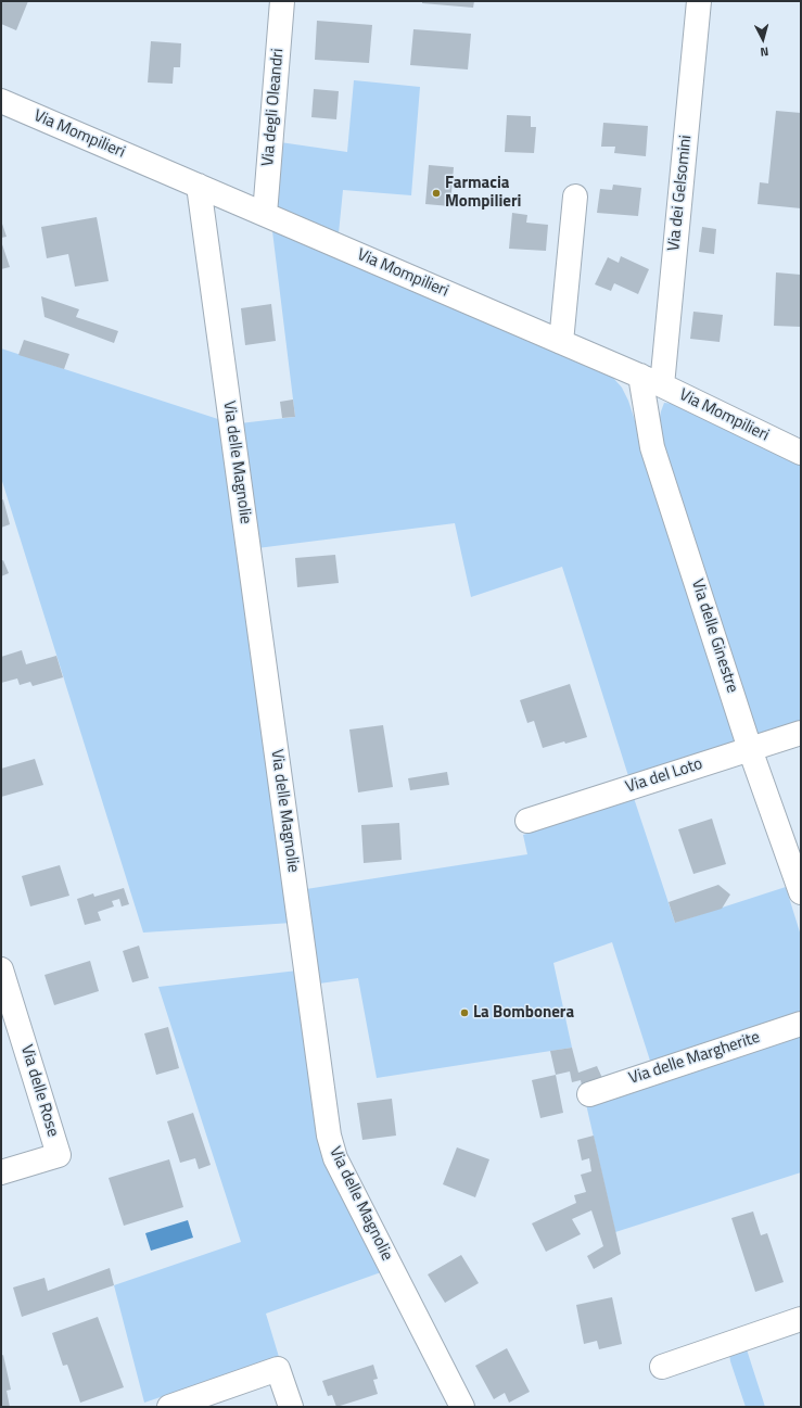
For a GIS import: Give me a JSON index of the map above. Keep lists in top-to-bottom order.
{
  "streets": {
    "street": [
      "Via degli Oleandri",
      "Via Mompilieri",
      "Via dei Gelsomini",
      "Via delle Magnolie",
      "Via delle Ginestre",
      "Via del Loto",
      "Via delle Margherite",
      "Via delle Rose"
    ]
  },
  "crossings": [
    ["Via degli Oleandri", "Via Mompilieri"],
    ["Via Mompilieri", "Via dei Gelsomini"],
    ["Via Mompilieri", "Via delle Magnolie"],
    ["Via Mompilieri", "Via delle Ginestre"],
    ["Via delle Ginestre", "Via del Loto"]
  ],
  "places": ["Farmacia Mompilieri", "La Bombonera"],
  "north": "bottom"
}
